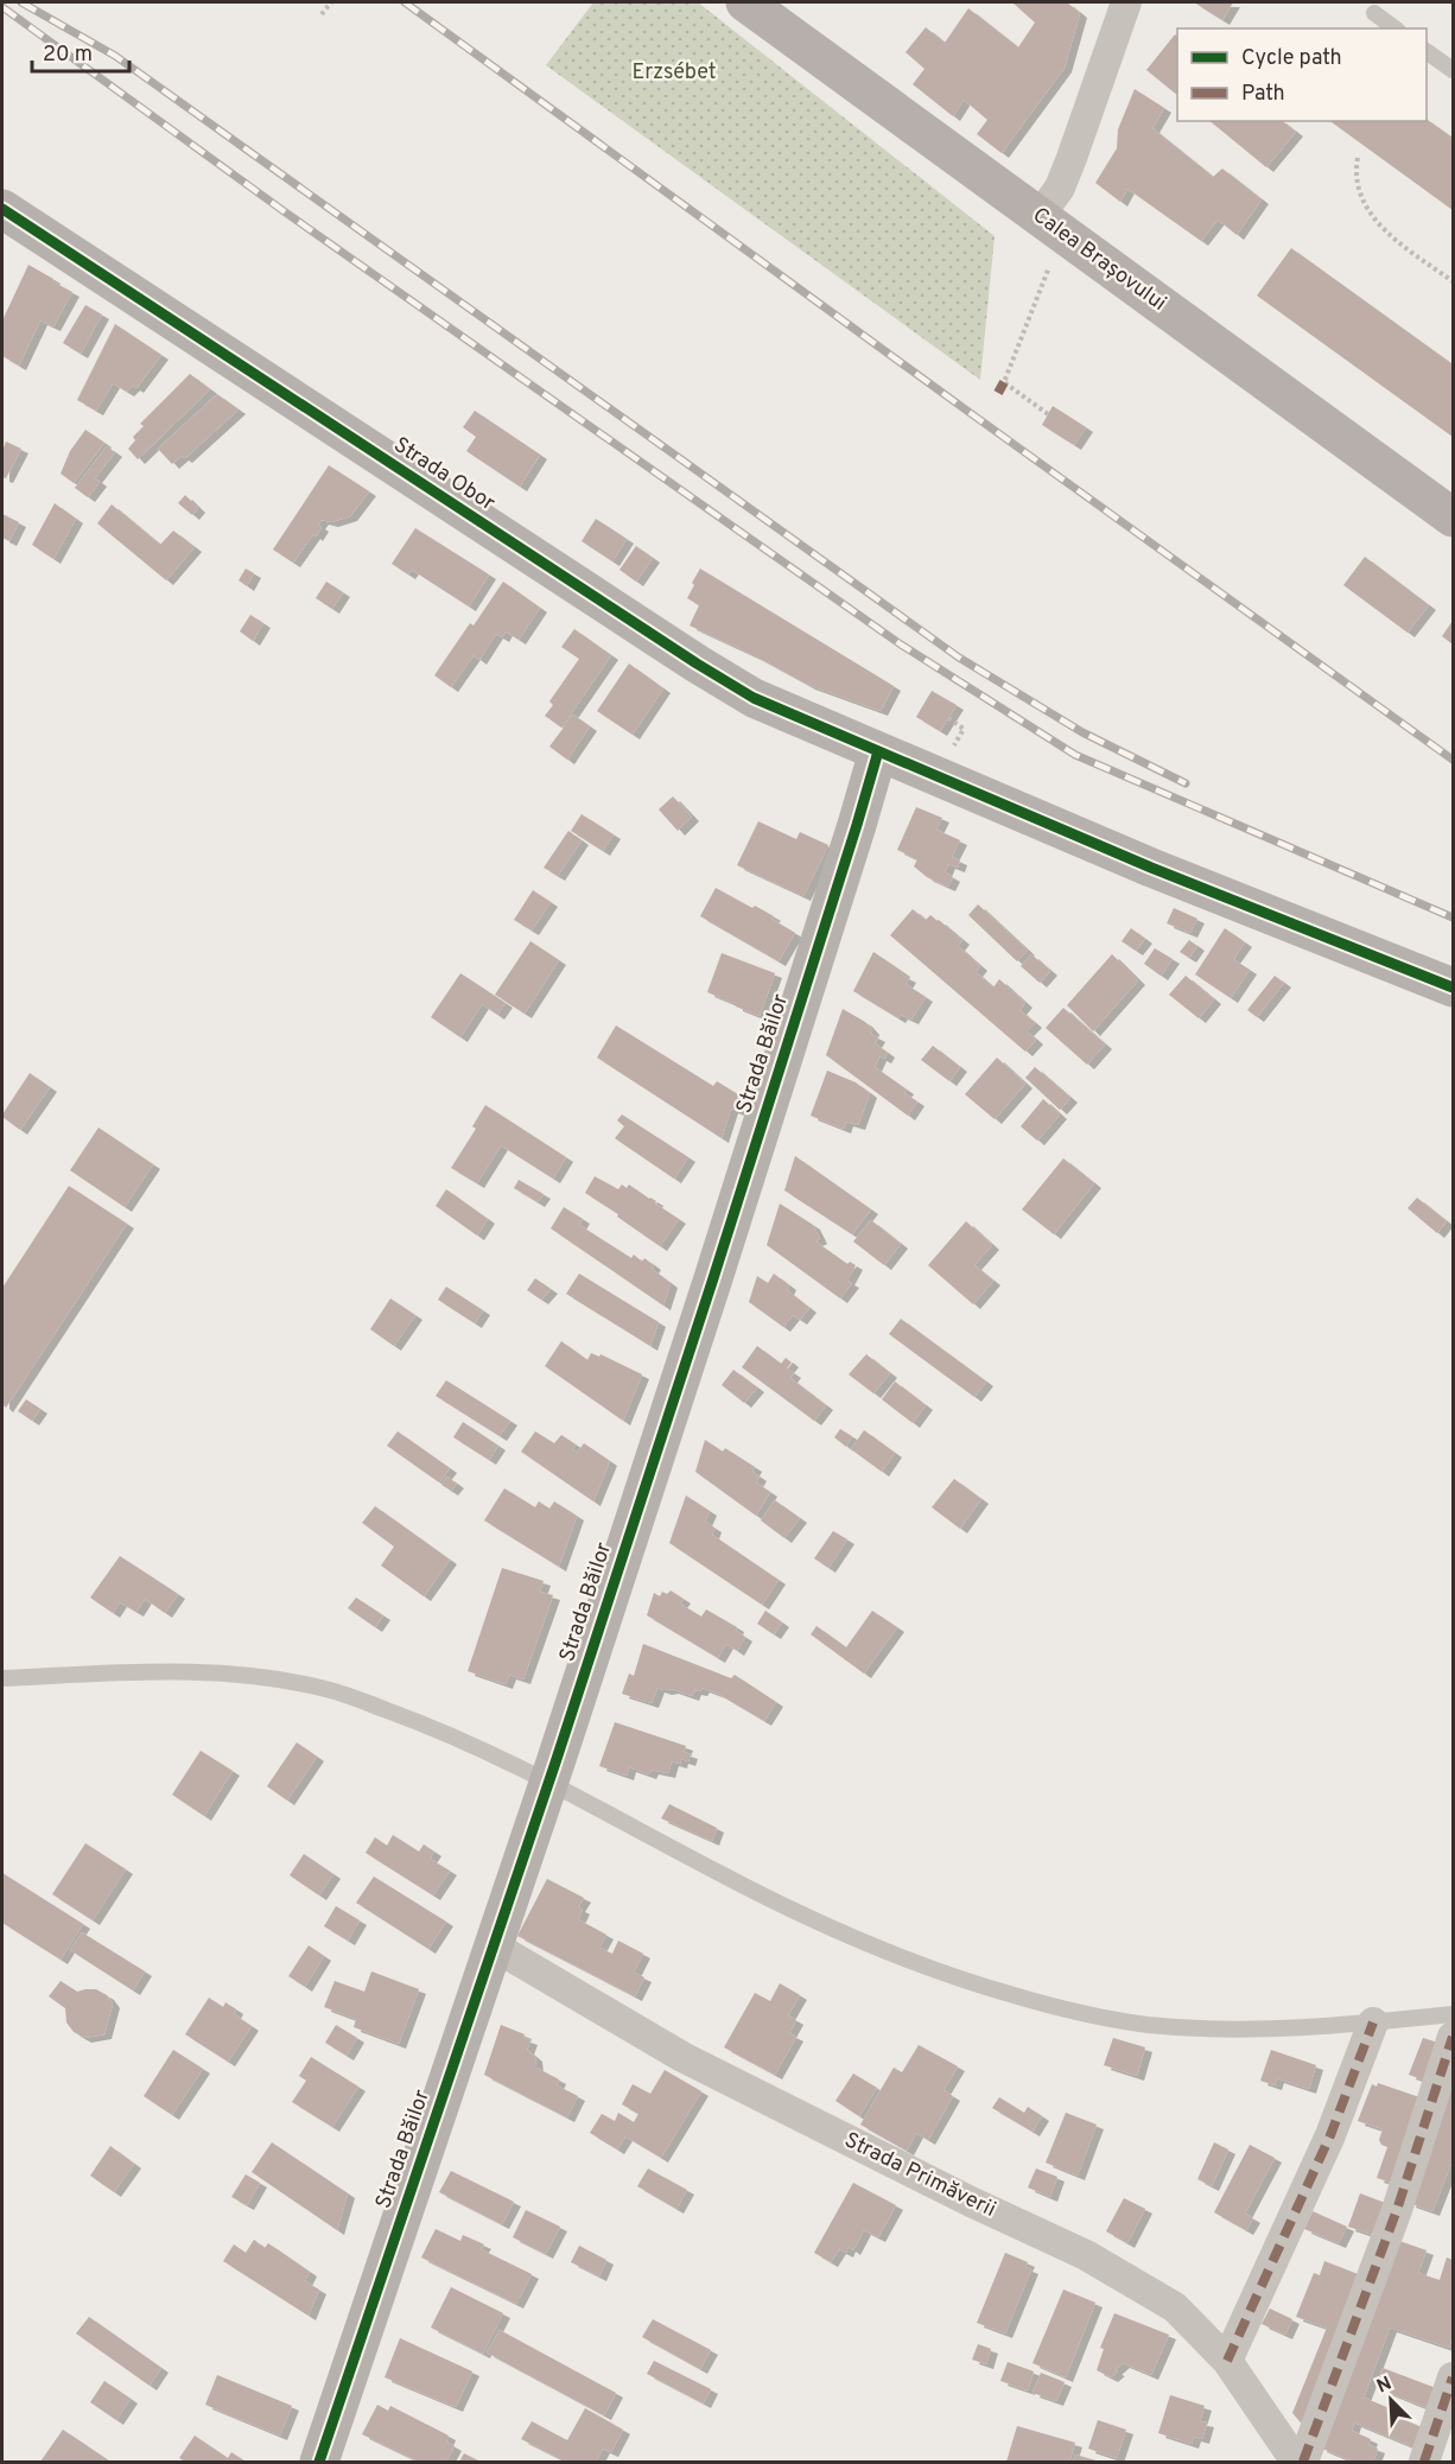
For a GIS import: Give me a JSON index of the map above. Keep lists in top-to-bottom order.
{
  "streets": {
    "main road": ["Calea Brașovului"],
    "street": ["Strada Obor", "Strada Băilor", "Strada Primăverii"]
  },
  "crossings": [
    ["Strada Obor", "Strada Băilor"],
    ["Strada Băilor", "Strada Primăverii"]
  ],
  "parks": ["Erzsébet"],
  "legend": ["Cycle path", "Path"],
  "scale_bar": "20 m",
  "north": "top left"
}
